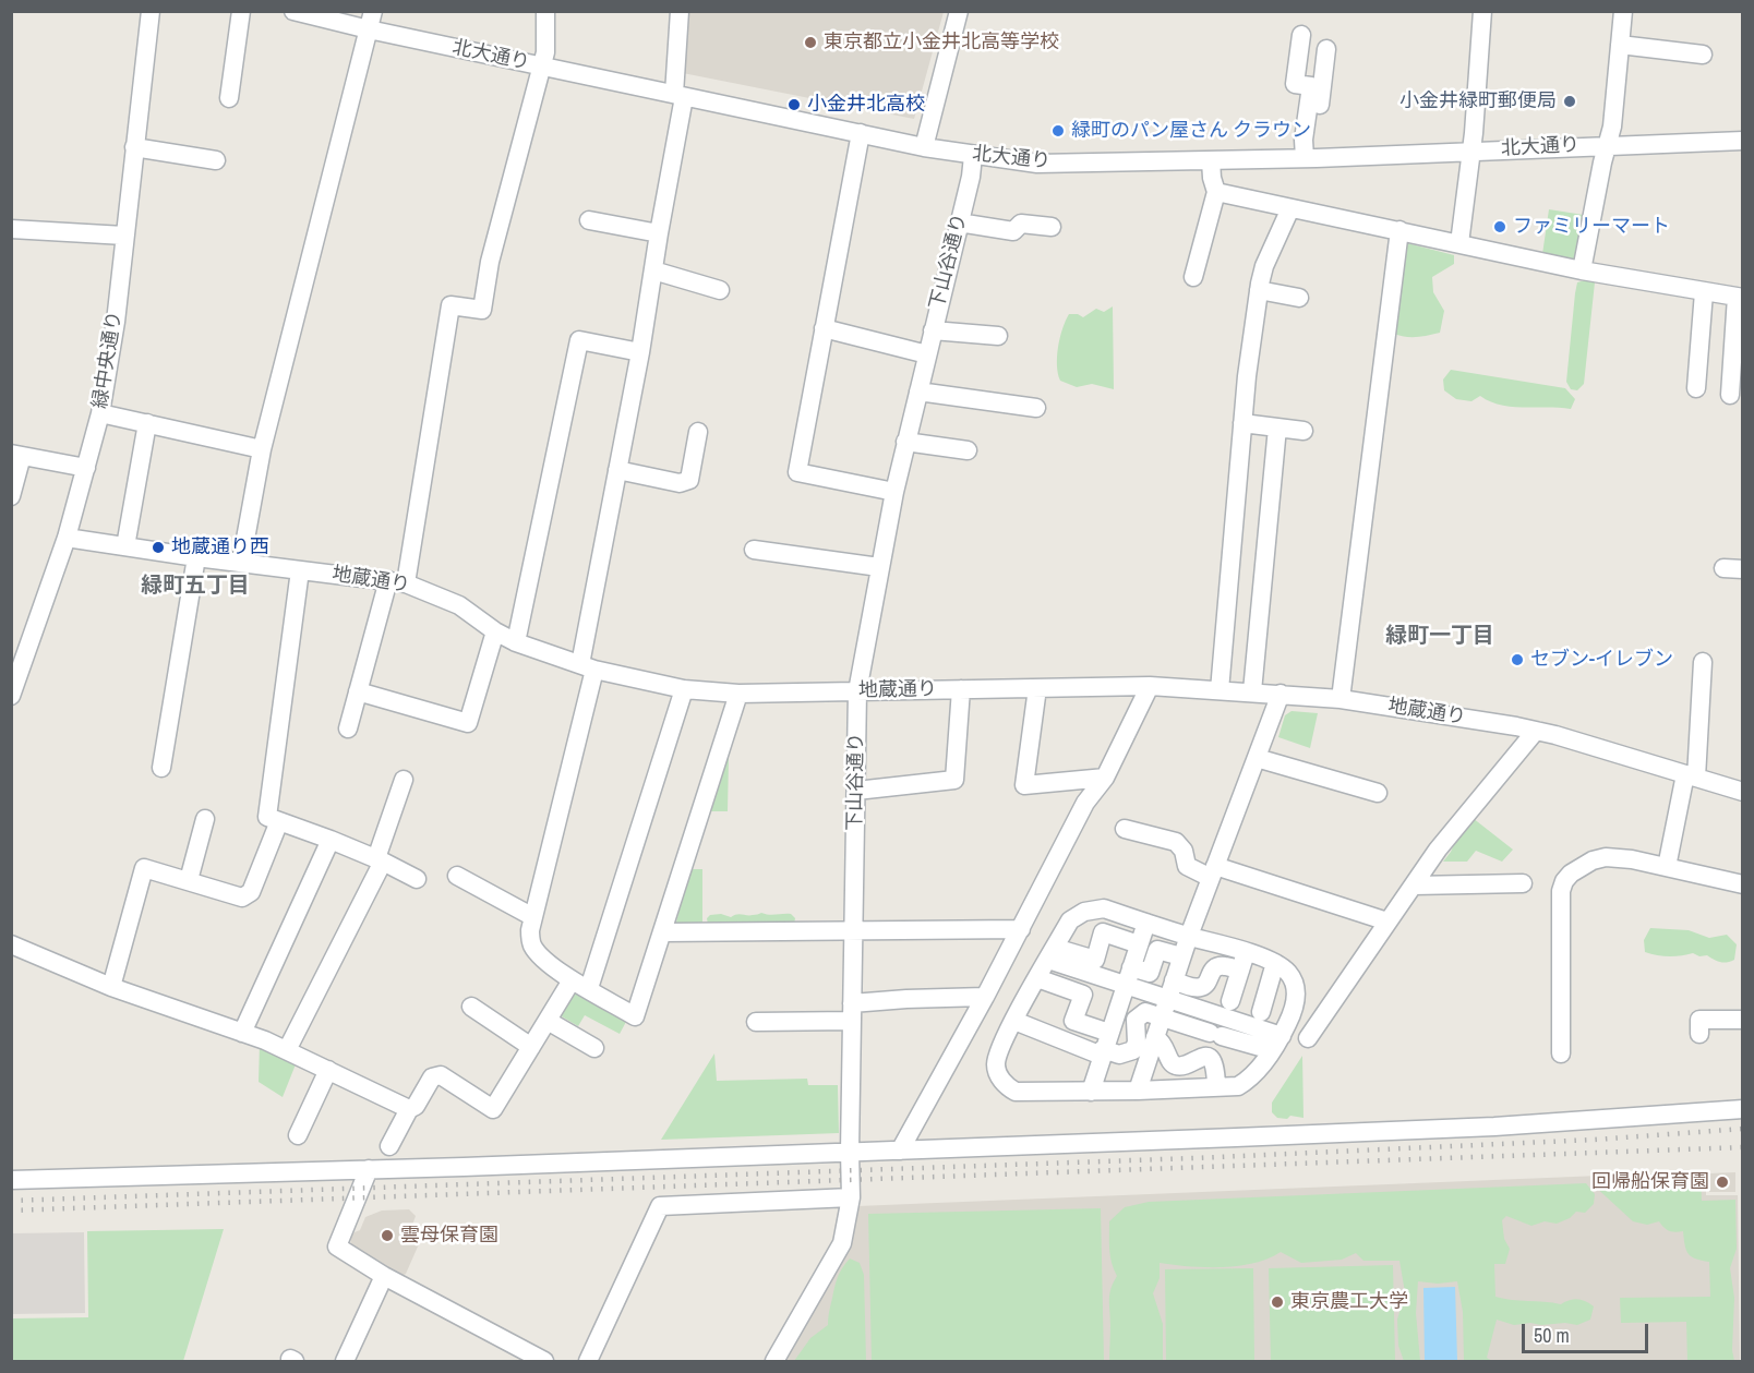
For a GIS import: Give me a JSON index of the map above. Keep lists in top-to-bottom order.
{
  "streets": {
    "street": [
      "北大通り",
      "下山谷通り",
      "緑中央通り",
      "地蔵通り"
    ]
  },
  "crossings": [
    ["北大通り", "下山谷通り"],
    ["下山谷通り", "地蔵通り"],
    ["緑中央通り", "地蔵通り"]
  ],
  "districts": ["緑町五丁目", "緑町一丁目"],
  "places": [
    "東京都立小金井北高等学校",
    "小金井緑町郵便局",
    "小金井北高校",
    "緑町のパン屋さん クラウン",
    "ファミリーマート",
    "地蔵通り西",
    "セブン-イレブン",
    "回帰船保育園",
    "雲母保育園",
    "東京農工大学"
  ],
  "scale_bar": "50 m"
}
